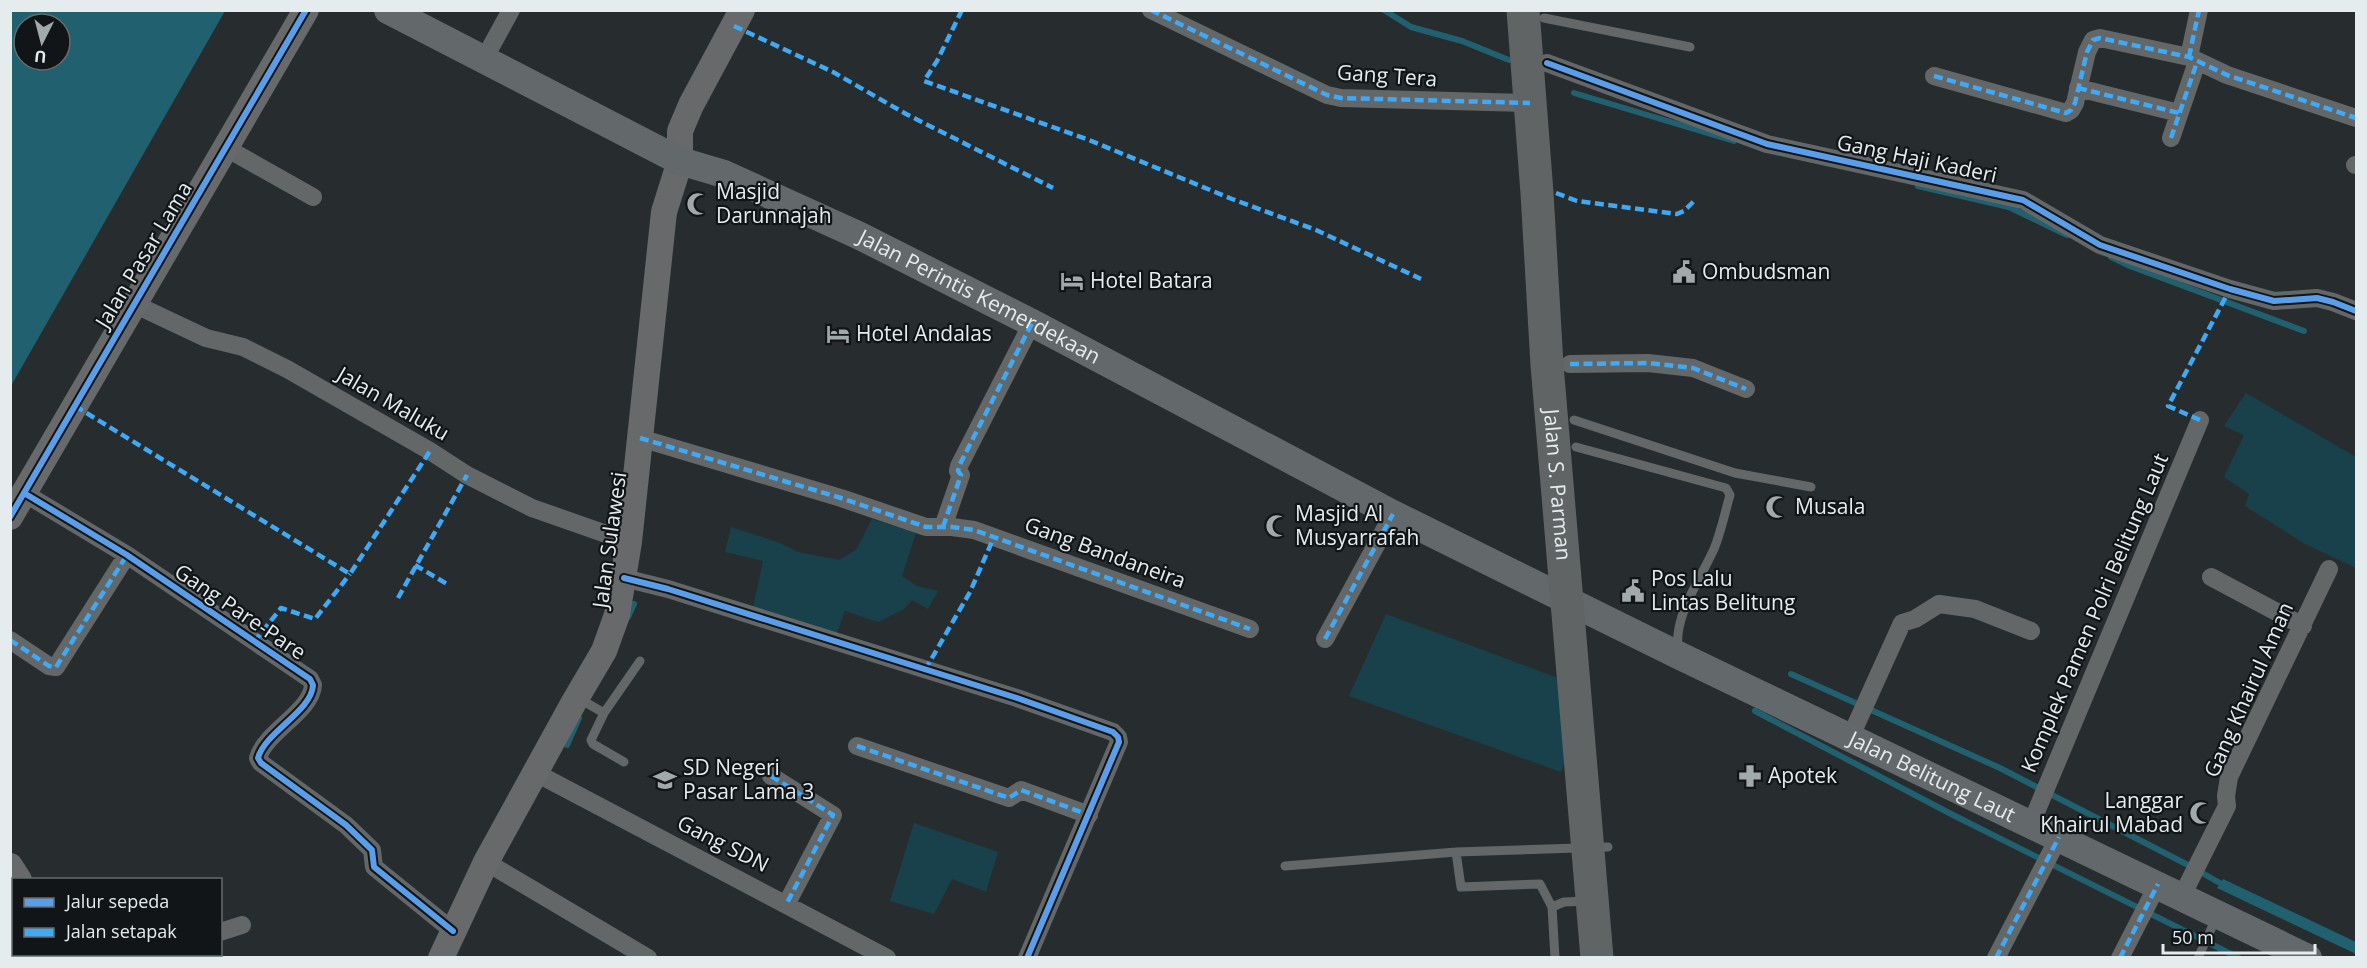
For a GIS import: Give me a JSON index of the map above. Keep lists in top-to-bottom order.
{
  "streets": {
    "highway": ["Jalan S. Parman"],
    "main road": [
      "Jalan Pasar Lama",
      "Jalan Perintis Kemerdekaan",
      "Jalan Sulawesi",
      "Jalan Belitung Laut"
    ],
    "street": [
      "Gang Tera",
      "Gang Haji Kaderi",
      "Jalan Maluku",
      "Gang Bandaneira",
      "Gang Pare-Pare",
      "Komplek Pamen Polri Belitung Laut",
      "Gang Khairul Aman",
      "Gang SDN"
    ]
  },
  "crossings": [
    ["Gang Tera", "Jalan S. Parman"],
    ["Gang Haji Kaderi", "Jalan S. Parman"],
    ["Jalan Pasar Lama", "Jalan Maluku"],
    ["Jalan Pasar Lama", "Gang Pare-Pare"],
    ["Jalan Perintis Kemerdekaan", "Jalan S. Parman"],
    ["Jalan Perintis Kemerdekaan", "Jalan Sulawesi"],
    ["Jalan Perintis Kemerdekaan", "Jalan Belitung Laut"],
    ["Jalan Maluku", "Jalan Sulawesi"],
    ["Jalan S. Parman", "Jalan Belitung Laut"],
    ["Jalan Sulawesi", "Gang Bandaneira"],
    ["Jalan Sulawesi", "Gang Pare-Pare"],
    ["Jalan Sulawesi", "Gang SDN"],
    ["Komplek Pamen Polri Belitung Laut", "Jalan Belitung Laut"],
    ["Gang Khairul Aman", "Jalan Belitung Laut"]
  ],
  "places": {
    "mosque": [
      "Masjid Darunnajah",
      "Musala",
      "Masjid Al Musyarrafah",
      "Langgar Khairul Mabad"
    ],
    "public building": ["Ombudsman", "Pos Lalu Lintas Belitung"],
    "hotel": ["Hotel Batara", "Hotel Andalas"],
    "pharmacy": ["Apotek"],
    "school or university": ["SD Negeri Pasar Lama 3"]
  },
  "legend": ["Jalur sepeda", "Jalan setapak"],
  "scale_bar": "50 m",
  "north": "bottom"
}
